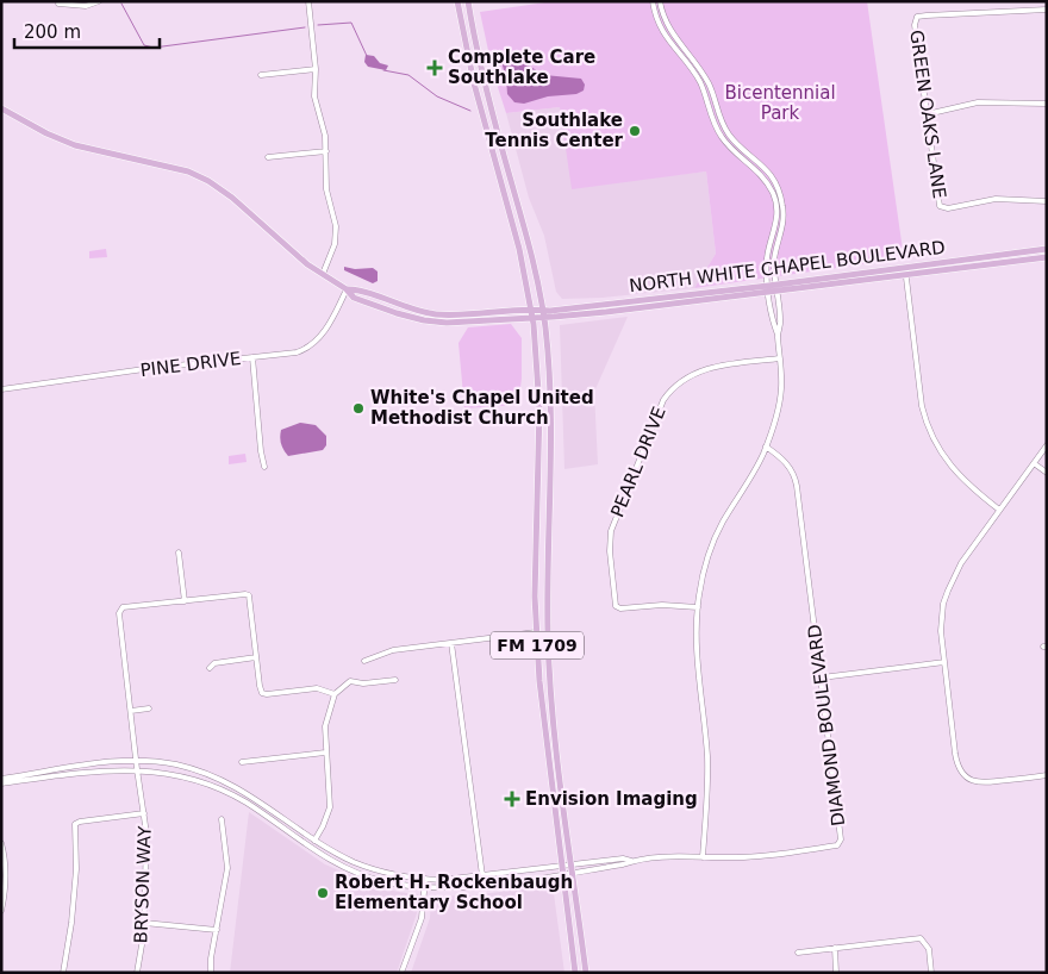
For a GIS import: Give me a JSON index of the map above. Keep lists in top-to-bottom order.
{
  "streets": {
    "main road": ["NORTH WHITE CHAPEL BOULEVARD", "FM 1709"],
    "street": [
      "GREEN OAKS LANE",
      "PINE DRIVE",
      "PEARL DRIVE",
      "DIAMOND BOULEVARD",
      "BRYSON WAY"
    ]
  },
  "crossings": [
    ["NORTH WHITE CHAPEL BOULEVARD", "PINE DRIVE"],
    ["NORTH WHITE CHAPEL BOULEVARD", "FM 1709"],
    ["FM 1709", "DIAMOND BOULEVARD"],
    ["DIAMOND BOULEVARD", "BRYSON WAY"]
  ],
  "parks": ["Bicentennial Park"],
  "places": {
    "health": ["Complete Care Southlake", "Envision Imaging"],
    "other": ["Southlake Tennis Center", "White's Chapel United Methodist Church", "Robert H. Rockenbaugh Elementary School"]
  },
  "scale_bar": "200 m"
}
